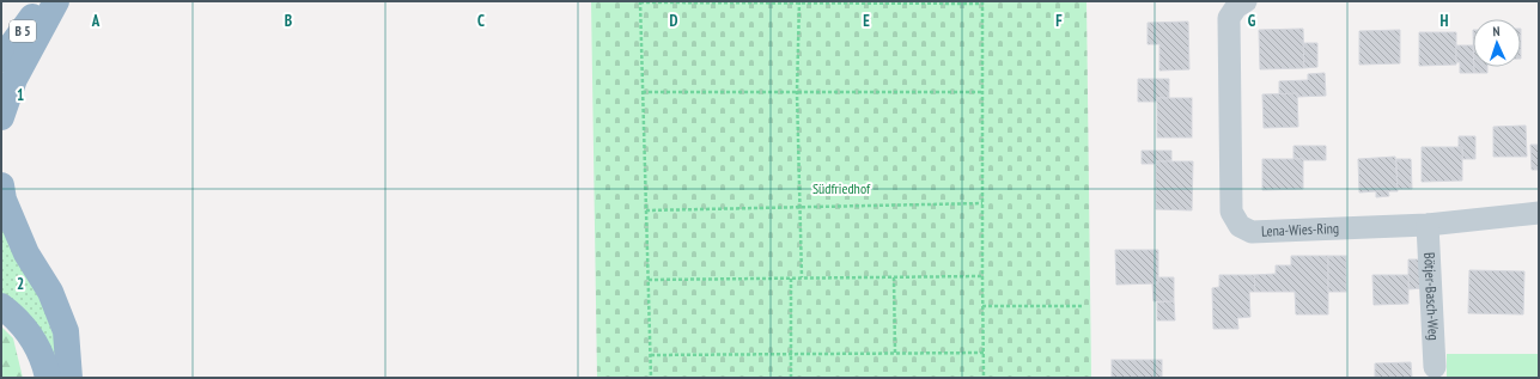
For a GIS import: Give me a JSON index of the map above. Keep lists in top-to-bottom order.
{
  "streets": {
    "highway": ["B 5"],
    "street": ["Lena-Wies-Ring", "Bötjer-Basch-Weg"]
  },
  "crossings": [
    ["Lena-Wies-Ring", "Bötjer-Basch-Weg"]
  ],
  "parks": ["Südfriedhof"],
  "north": "top",
  "grid": {
    "columns": [
      "A",
      "B",
      "C",
      "D",
      "E",
      "F",
      "G",
      "H"
    ],
    "rows": ["1", "2"]
  }
}
